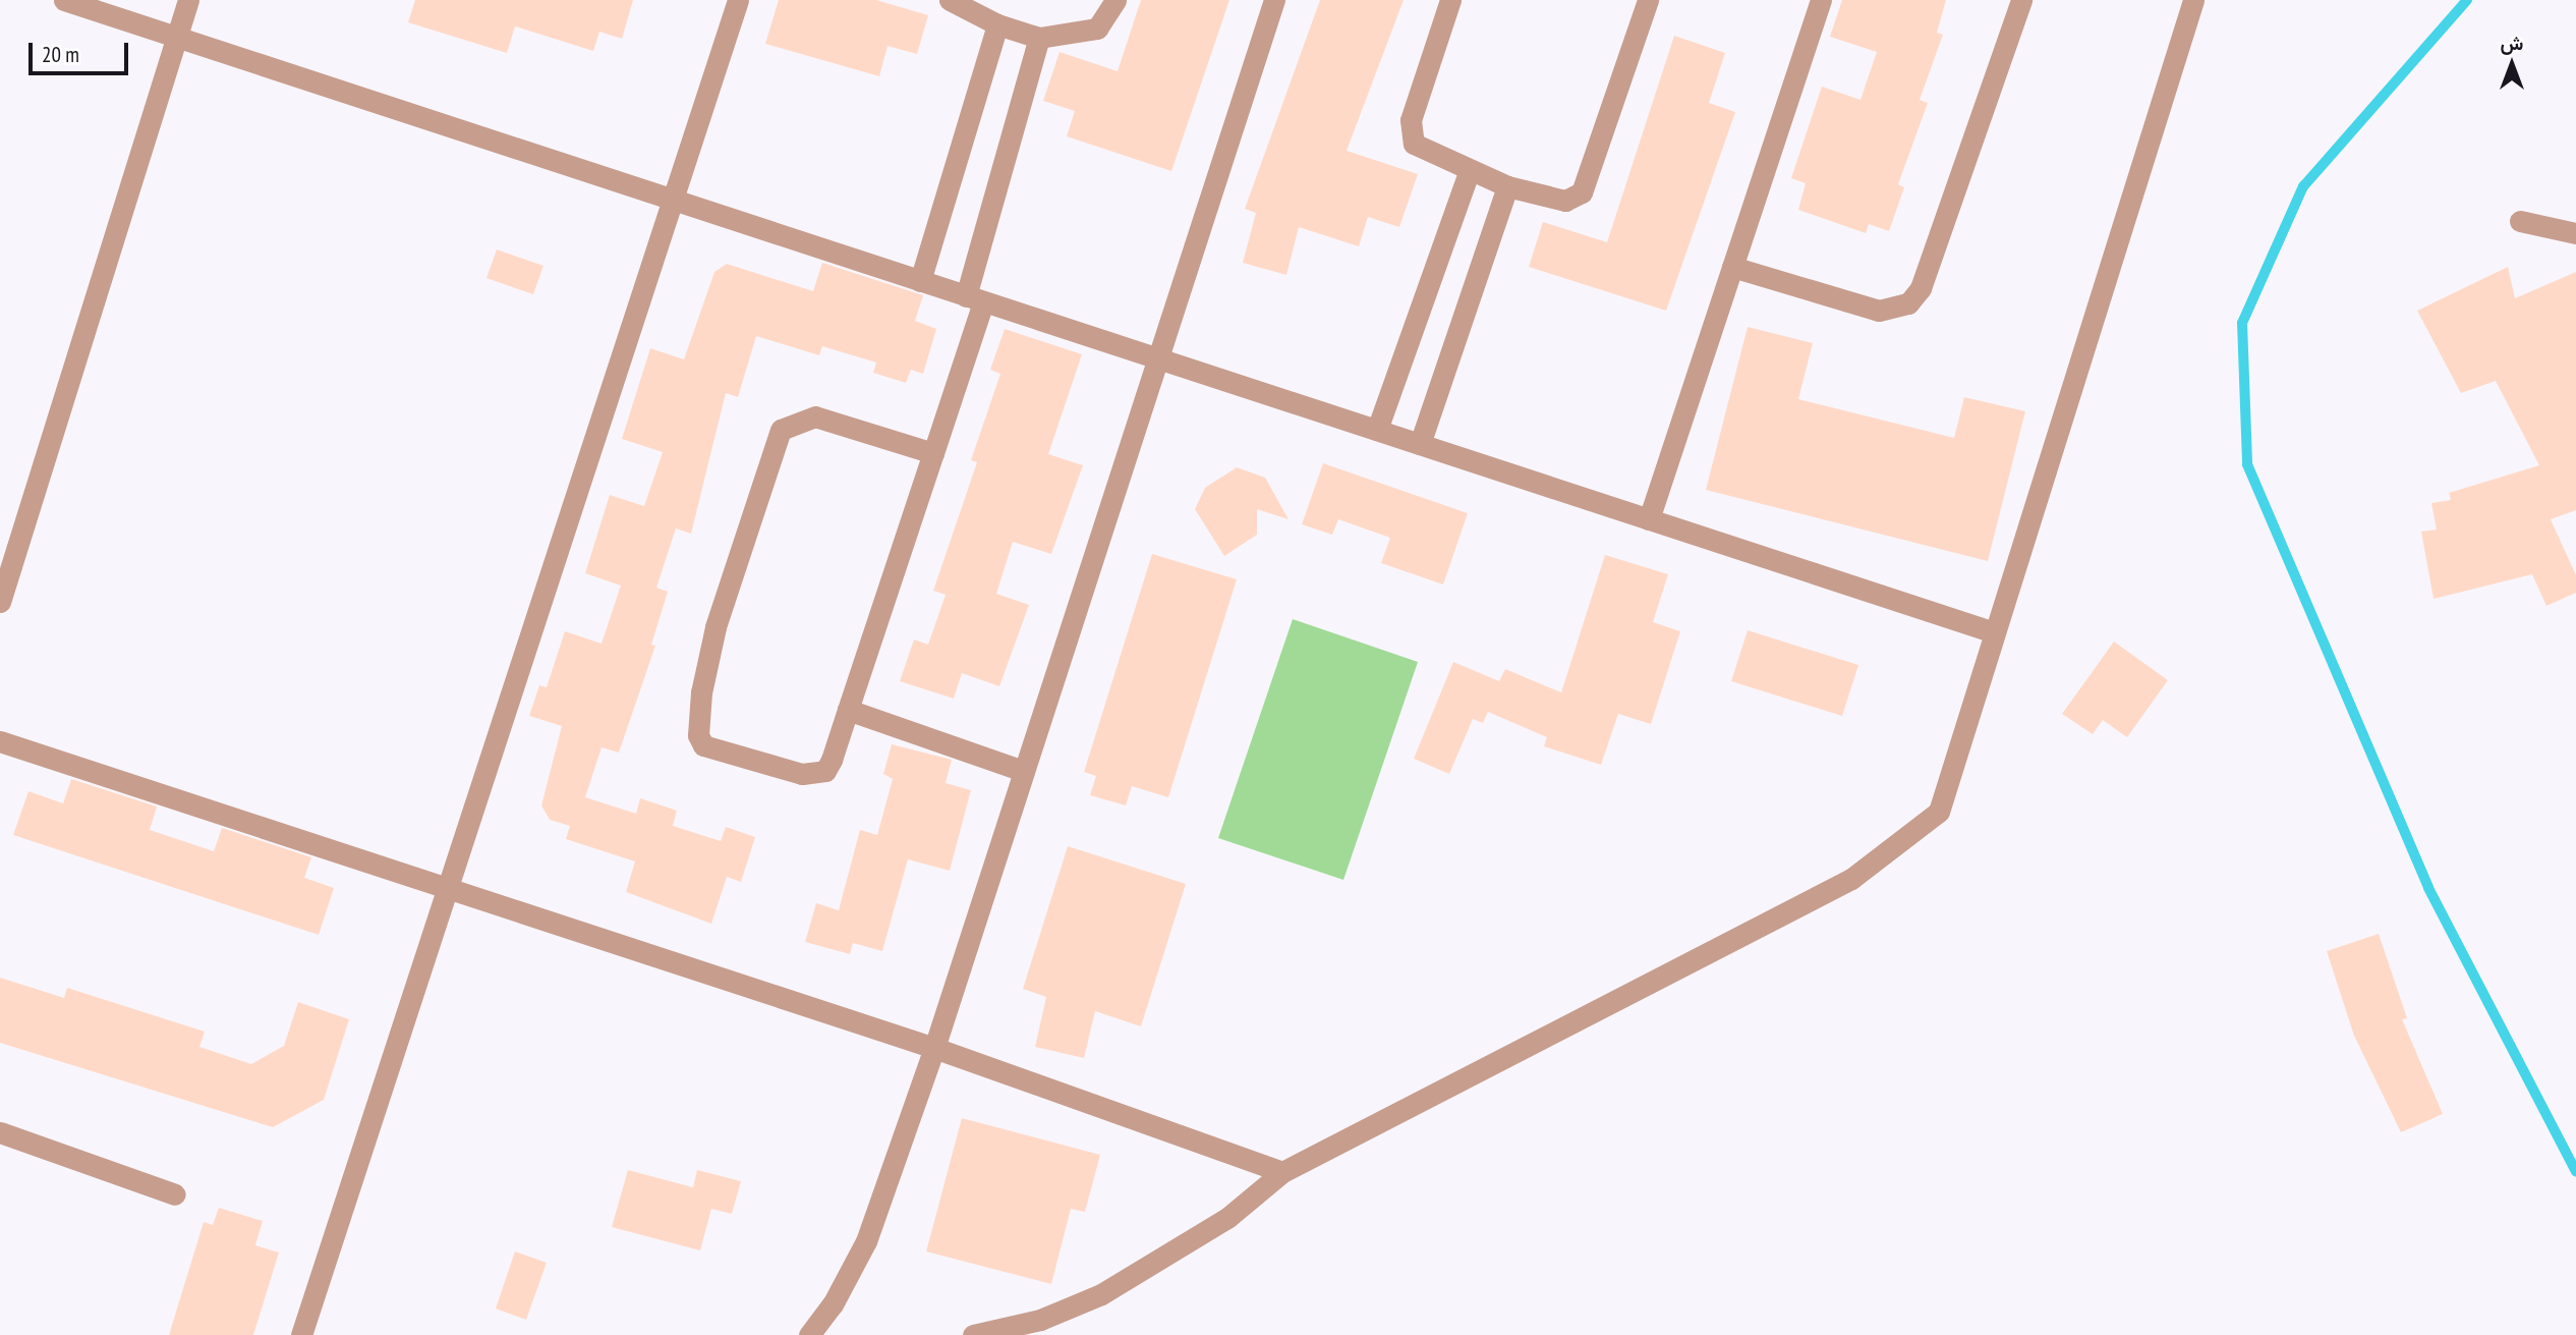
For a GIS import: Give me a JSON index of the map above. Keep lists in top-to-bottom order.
{
  "scale_bar": "20 m",
  "north": "top"
}
